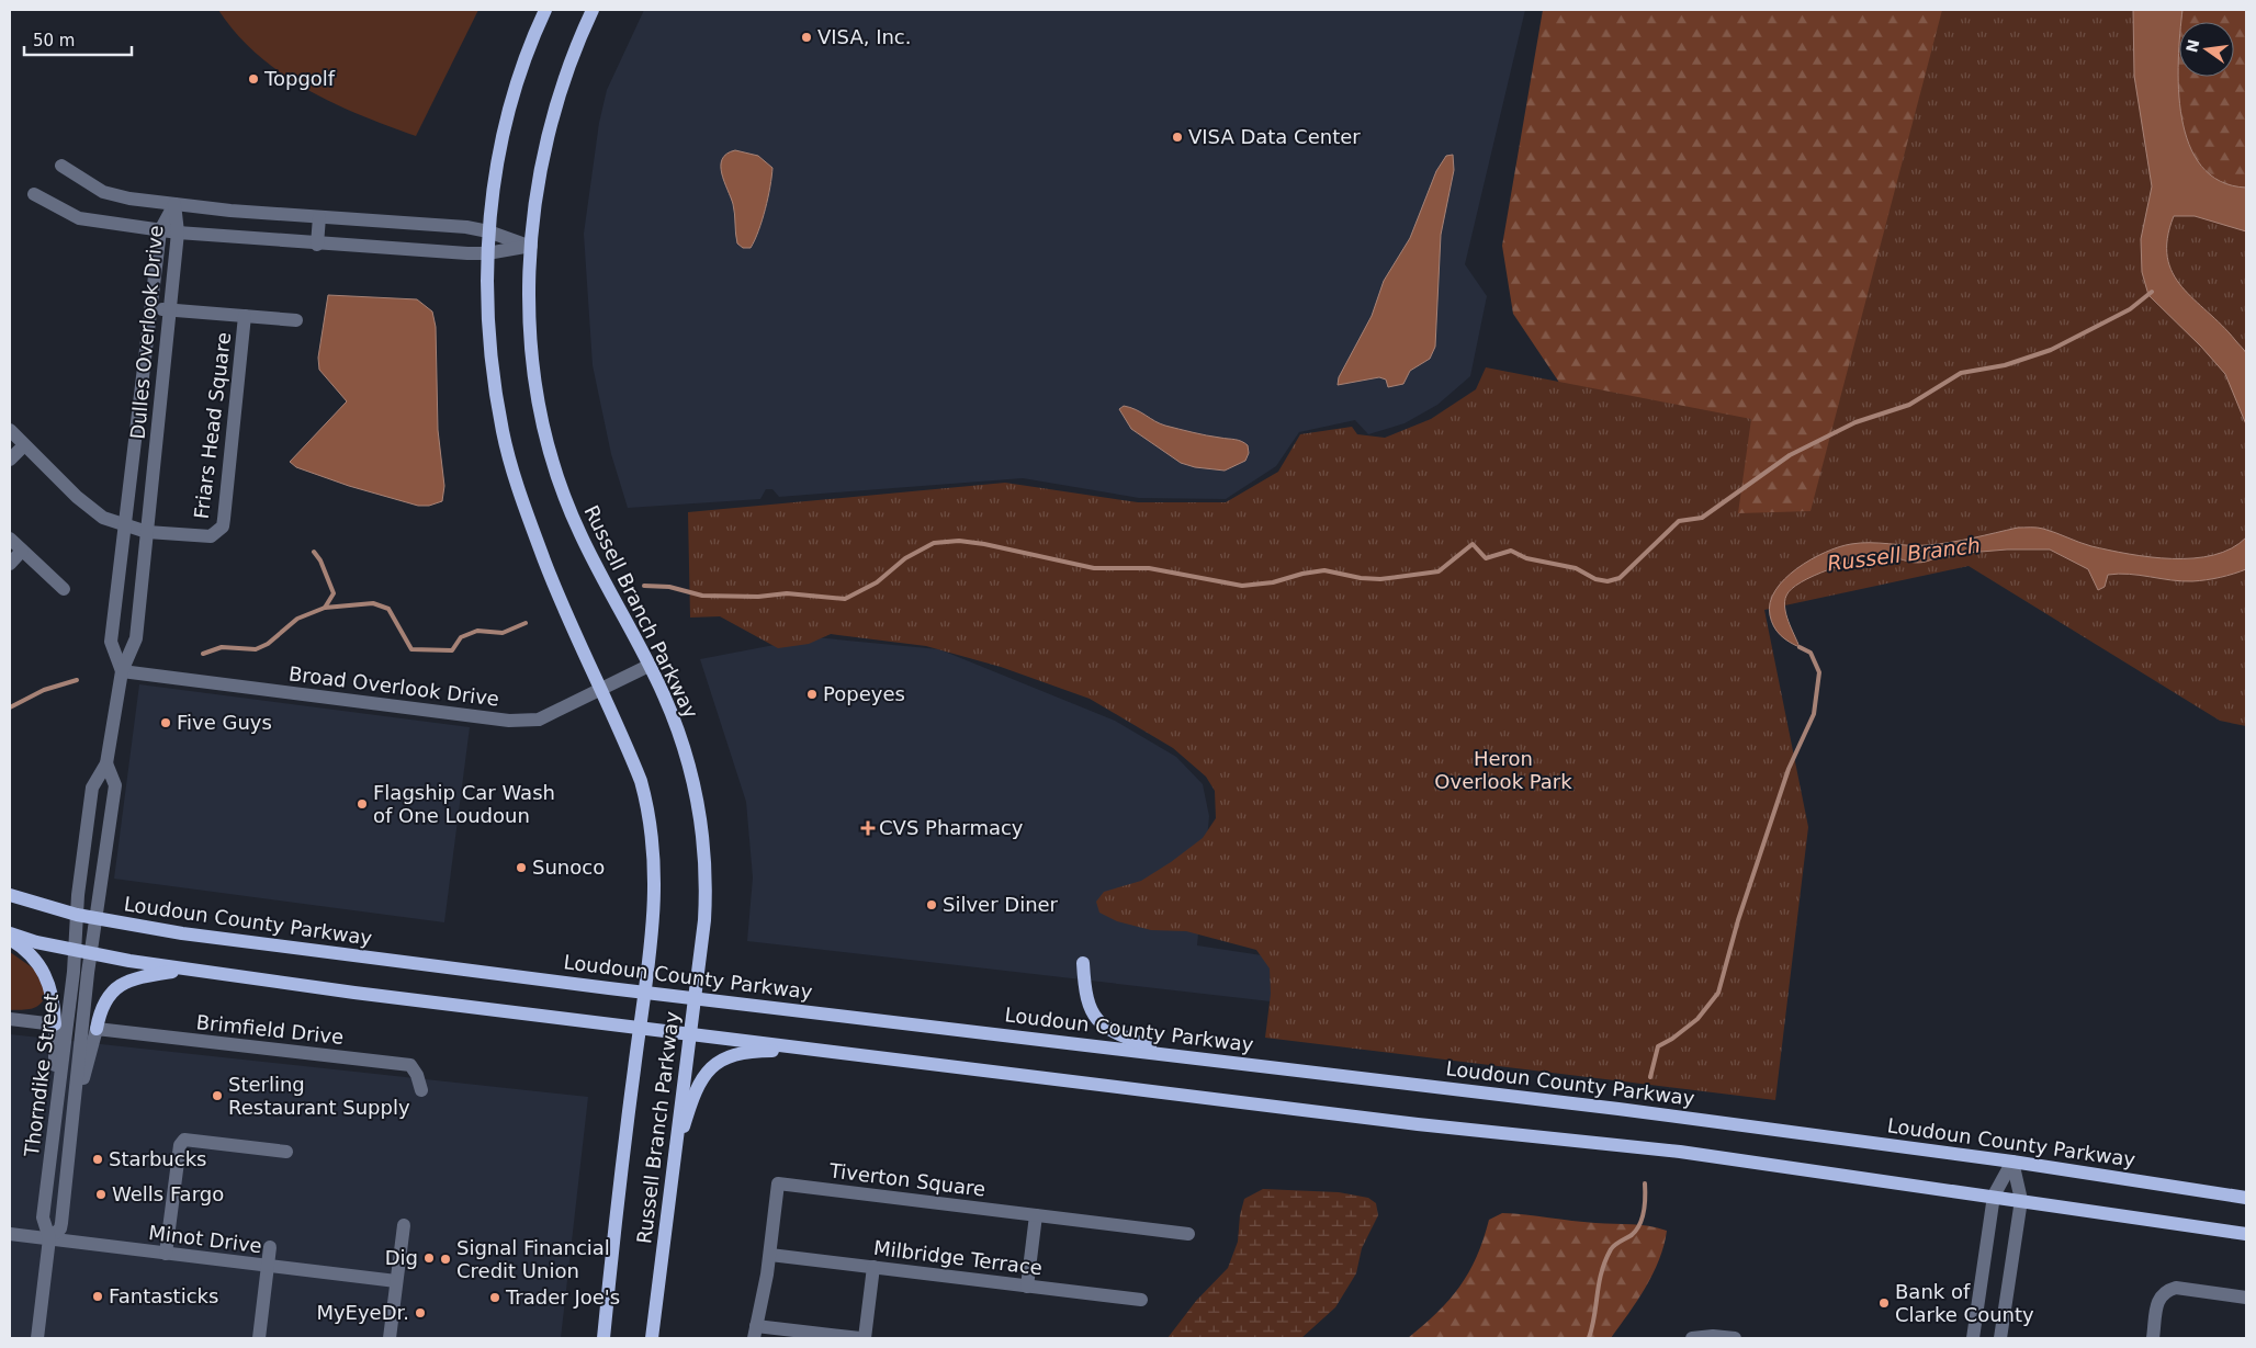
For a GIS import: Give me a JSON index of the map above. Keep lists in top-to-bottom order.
{
  "streets": {
    "main road": ["Russell Branch Parkway", "Loudoun County Parkway"],
    "street": [
      "Dulles Overlook Drive",
      "Friars Head Square",
      "Broad Overlook Drive",
      "Brimfield Drive",
      "Thorndike Street",
      "Tiverton Square",
      "Minot Drive",
      "Milbridge Terrace"
    ]
  },
  "crossings": [
    ["Dulles Overlook Drive", "Friars Head Square"],
    ["Dulles Overlook Drive", "Broad Overlook Drive"],
    ["Dulles Overlook Drive", "Loudoun County Parkway"],
    ["Dulles Overlook Drive", "Thorndike Street"],
    ["Russell Branch Parkway", "Broad Overlook Drive"],
    ["Russell Branch Parkway", "Loudoun County Parkway"],
    ["Loudoun County Parkway", "Thorndike Street"],
    ["Thorndike Street", "Minot Drive"],
    ["Tiverton Square", "Milbridge Terrace"]
  ],
  "water": ["Russell Branch"],
  "parks": ["Heron Overlook Park"],
  "places": {
    "other": [
      "VISA, Inc.",
      "Topgolf",
      "VISA Data Center",
      "Popeyes",
      "Five Guys",
      "Flagship Car Wash of One Loudoun",
      "Sunoco",
      "Silver Diner",
      "Sterling Restaurant Supply",
      "Starbucks",
      "Wells Fargo",
      "Dig",
      "Signal Financial Credit Union",
      "Fantasticks",
      "Trader Joe's",
      "Bank of Clarke County",
      "MyEyeDr."
    ],
    "health": ["CVS Pharmacy"]
  },
  "scale_bar": "50 m",
  "north": "left"
}
